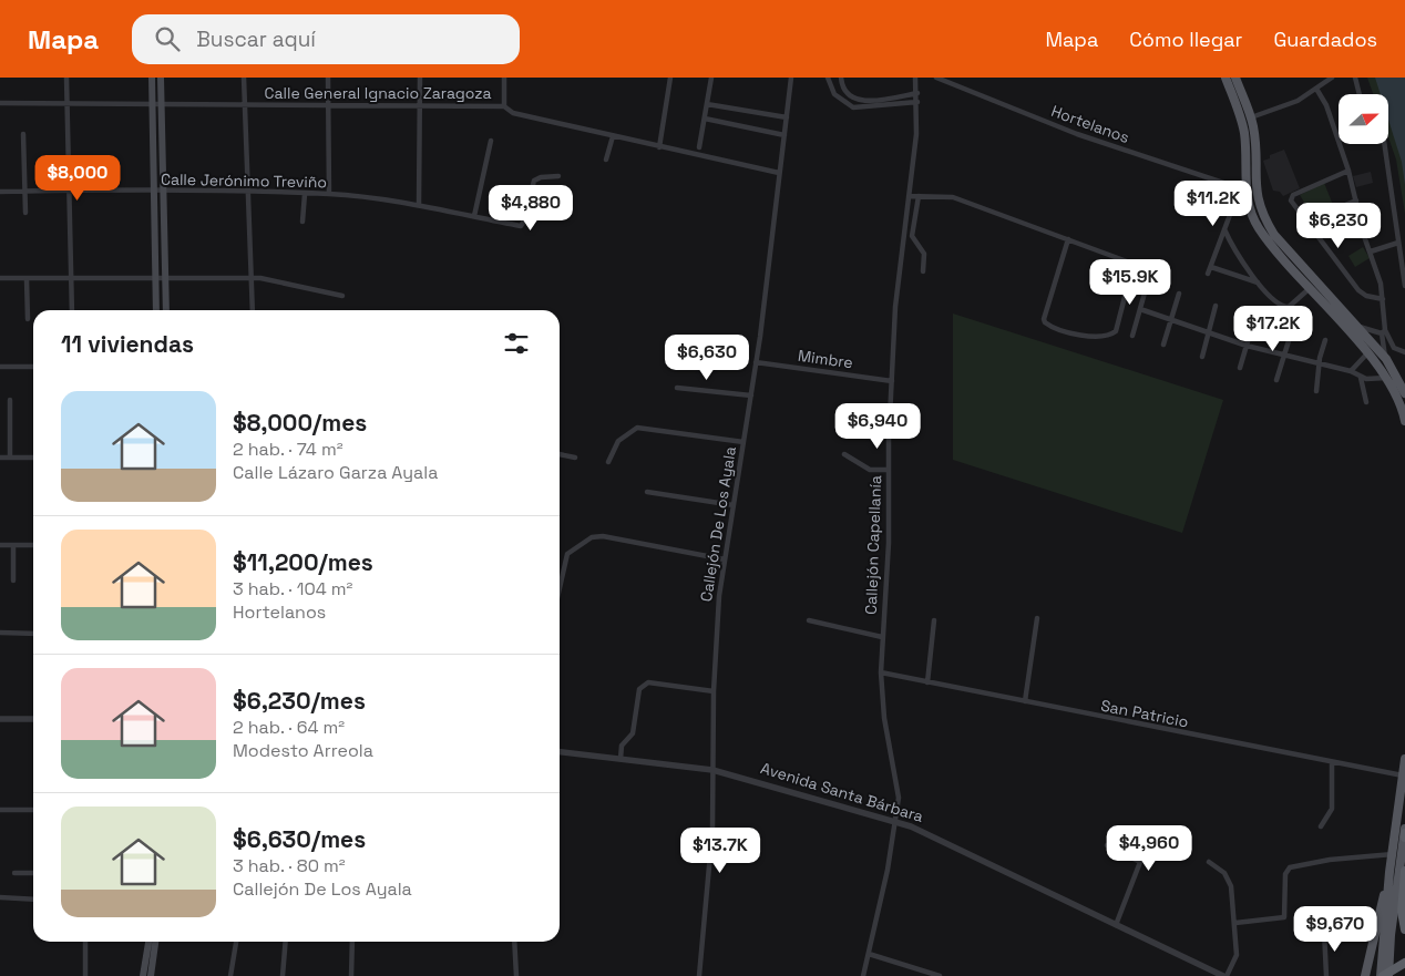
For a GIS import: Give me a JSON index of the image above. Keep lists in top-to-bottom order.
{
  "streets": {
    "street": [
      "Calle General Ignacio Zaragoza",
      "Hortelanos",
      "Calle Jerónimo Treviño",
      "Mimbre",
      "Callejón De Los Ayala",
      "Callejón Capellanía",
      "San Patricio",
      "Avenida Santa Bárbara"
    ]
  },
  "crossings": [
    ["Calle General Ignacio Zaragoza", "Callejón De Los Ayala"],
    ["Mimbre", "Callejón De Los Ayala"],
    ["Mimbre", "Callejón Capellanía"],
    ["Callejón De Los Ayala", "Avenida Santa Bárbara"],
    ["Callejón Capellanía", "San Patricio"],
    ["Callejón Capellanía", "Avenida Santa Bárbara"]
  ],
  "north": "right",
  "page": {
    "header": "Mapa",
    "search": "Buscar aquí",
    "nav": ["Mapa", "Cómo llegar", "Guardados"],
    "price": [
      "$8,000",
      "$11.2K",
      "$4,880",
      "$6,230",
      "$15.9K",
      "$17.2K",
      "$6,630",
      "$6,940",
      "$4,960",
      "$13.7K",
      "$9,670"
    ],
    "heading": "11 viviendas",
    "list": [
      {
        "name": "$8,000/mes",
        "note": "2 hab. · 74 m² · Calle Lázaro Garza Ayala"
      },
      {
        "name": "$11,200/mes",
        "note": "3 hab. · 104 m² · Hortelanos"
      },
      {
        "name": "$6,230/mes",
        "note": "2 hab. · 64 m² · Modesto Arreola"
      },
      {
        "name": "$6,630/mes",
        "note": "3 hab. · 80 m² · Callejón De Los Ayala"
      }
    ]
  }
}
